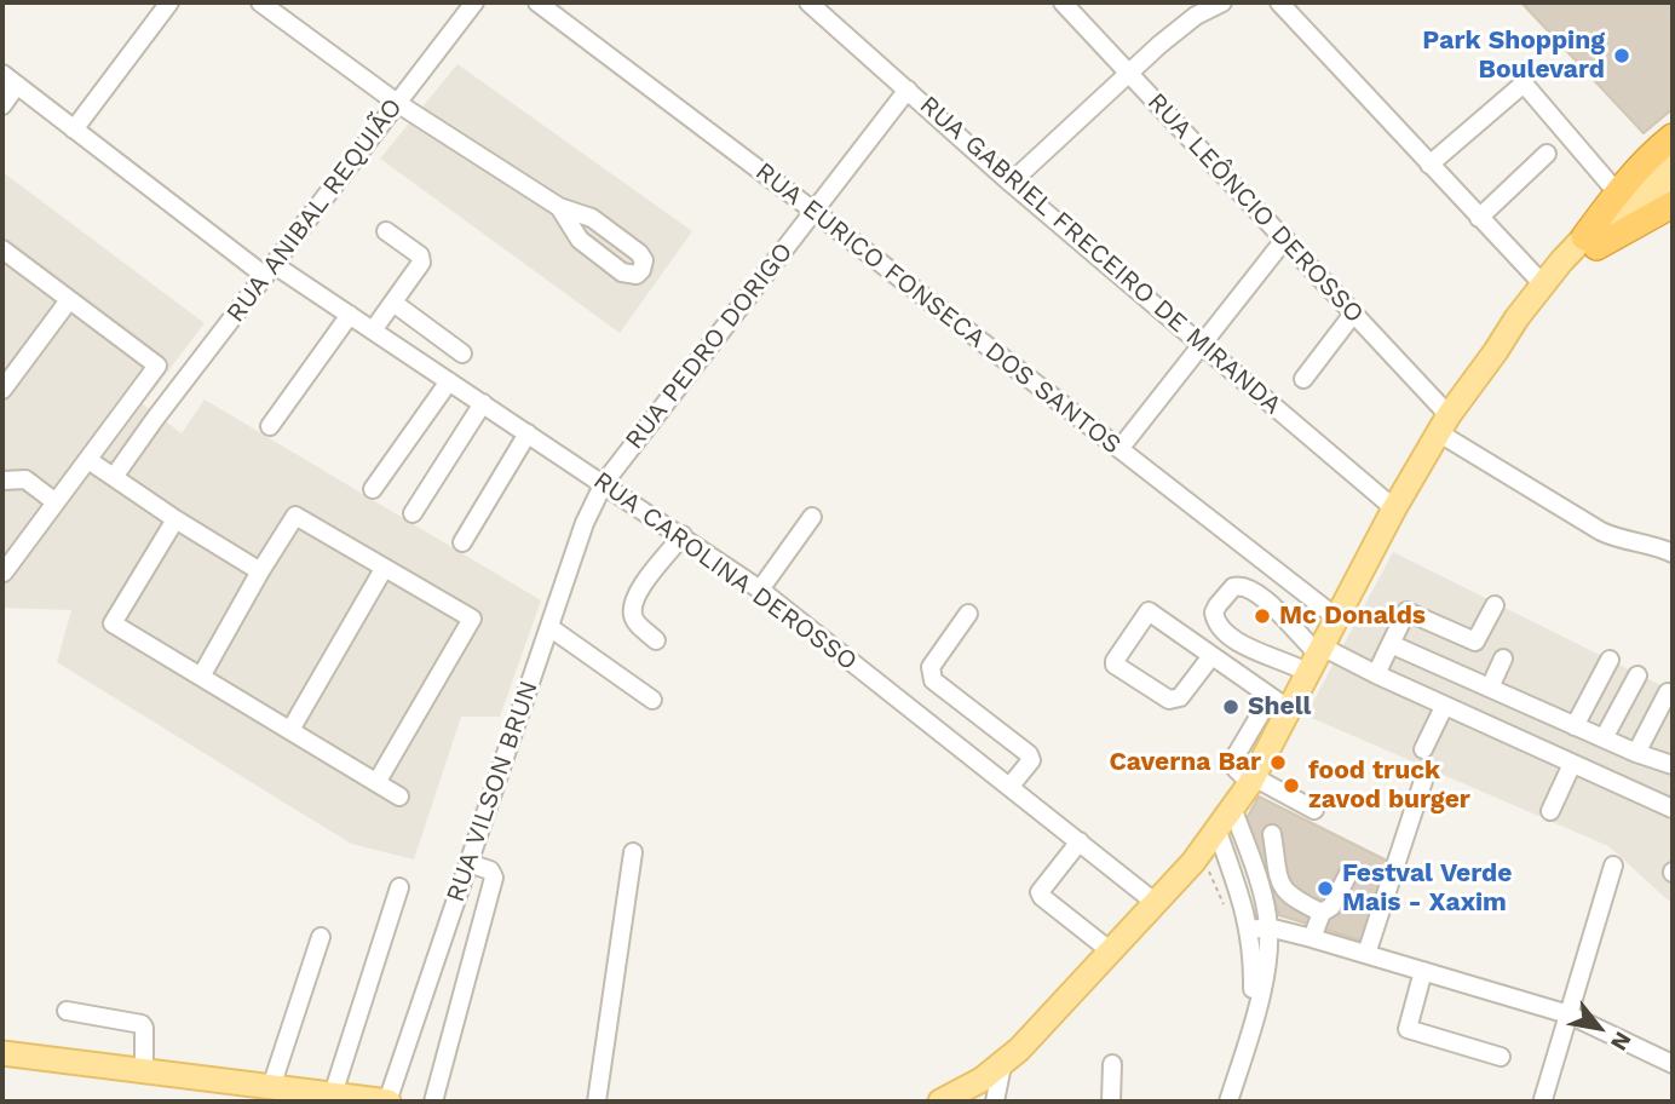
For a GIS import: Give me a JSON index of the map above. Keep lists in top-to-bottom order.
{
  "streets": {
    "street": [
      "RUA LEÔNCIO DEROSSO",
      "RUA ANIBAL REQUIÃO",
      "RUA GABRIEL FRECEIRO DE MIRANDA",
      "RUA EURICO FONSECA DOS SANTOS",
      "RUA PEDRO DORIGO",
      "RUA CAROLINA DEROSSO",
      "RUA VILSON BRUN"
    ]
  },
  "crossings": [
    ["RUA ANIBAL REQUIÃO", "RUA CAROLINA DEROSSO"],
    ["RUA GABRIEL FRECEIRO DE MIRANDA", "RUA PEDRO DORIGO"],
    ["RUA EURICO FONSECA DOS SANTOS", "RUA PEDRO DORIGO"],
    ["RUA PEDRO DORIGO", "RUA CAROLINA DEROSSO"],
    ["RUA PEDRO DORIGO", "RUA VILSON BRUN"],
    ["RUA CAROLINA DEROSSO", "RUA VILSON BRUN"]
  ],
  "places": [
    "Park Shopping Boulevard",
    "Mc Donalds",
    "Shell",
    "Caverna Bar",
    "food truck zavod burger",
    "Festval Verde Mais - Xaxim"
  ],
  "north": "bottom right"
}
